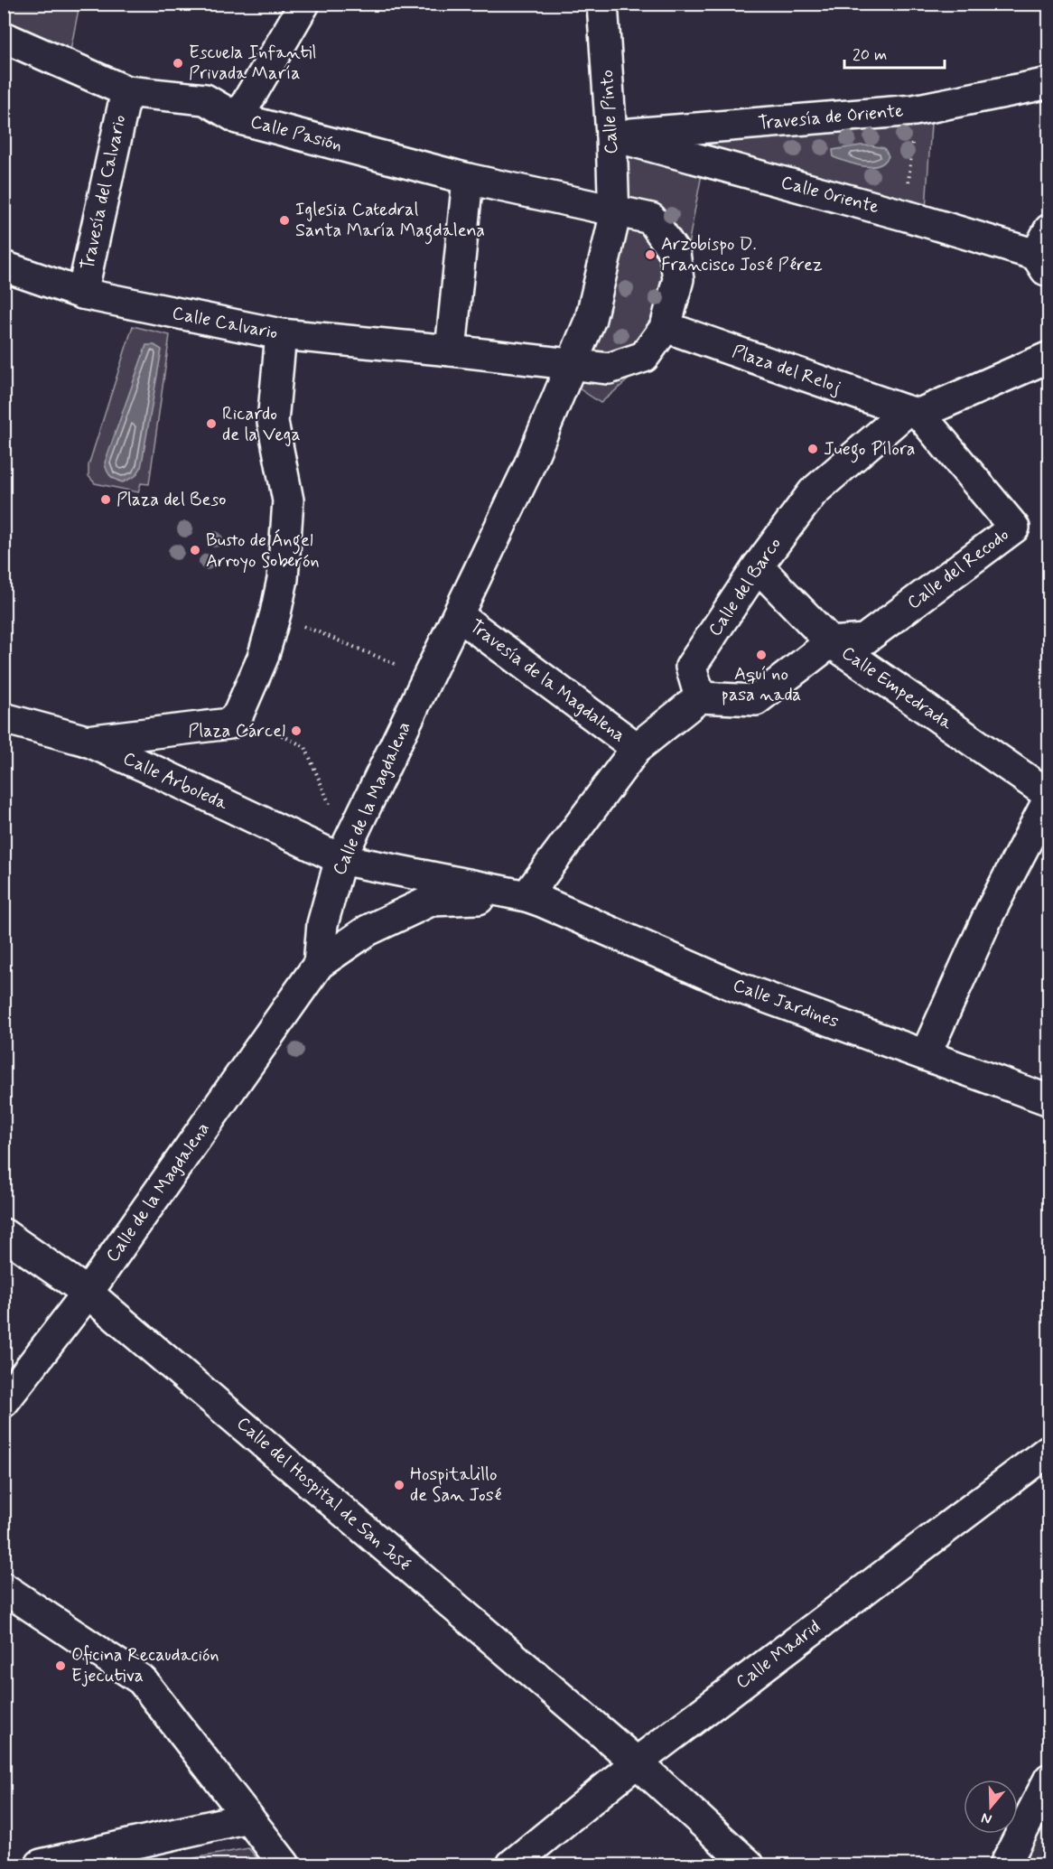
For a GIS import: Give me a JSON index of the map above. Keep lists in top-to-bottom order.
{
  "streets": {
    "street": [
      "Calle Pinto",
      "Travesía de Oriente",
      "Calle Pasión",
      "Travesía del Calvario",
      "Calle Oriente",
      "Calle Calvario",
      "Plaza del Reloj",
      "Calle del Recodo",
      "Calle del Barco",
      "Travesía de la Magdalena",
      "Calle Empedrada",
      "Calle Arboleda",
      "Calle de la Magdalena",
      "Calle Jardines",
      "Calle del Hospital de San José",
      "Calle Madrid"
    ]
  },
  "crossings": [
    ["Calle Pinto", "Travesía de Oriente"],
    ["Calle Pinto", "Calle Pasión"],
    ["Calle Pinto", "Calle Oriente"],
    ["Calle Pinto", "Calle Calvario"],
    ["Calle Pinto", "Calle de la Magdalena"],
    ["Travesía de Oriente", "Calle Oriente"],
    ["Calle Pasión", "Travesía del Calvario"],
    ["Calle Pasión", "Calle Calvario"],
    ["Calle Pasión", "Plaza del Reloj"],
    ["Travesía del Calvario", "Calle Calvario"],
    ["Calle Calvario", "Plaza del Reloj"],
    ["Calle Calvario", "Calle de la Magdalena"],
    ["Plaza del Reloj", "Calle del Recodo"],
    ["Plaza del Reloj", "Calle del Barco"],
    ["Calle del Recodo", "Calle del Barco"],
    ["Calle del Recodo", "Calle Empedrada"],
    ["Calle del Barco", "Calle Empedrada"],
    ["Travesía de la Magdalena", "Calle de la Magdalena"],
    ["Calle Empedrada", "Calle Jardines"],
    ["Calle Arboleda", "Calle de la Magdalena"],
    ["Calle Arboleda", "Calle Jardines"],
    ["Calle de la Magdalena", "Calle Jardines"],
    ["Calle de la Magdalena", "Calle del Hospital de San José"],
    ["Calle del Hospital de San José", "Calle Madrid"]
  ],
  "places": [
    "Escuela Infantil Privada María",
    "Iglesia Catedral Santa María Magdalena",
    "Arzobispo D. Francisco José Pérez",
    "Ricardo de la Vega",
    "Juego Pílora",
    "Plaza del Beso",
    "Busto de Ángel Arroyo Soberón",
    "Aquí no pasa nada",
    "Plaza Cárcel",
    "Hospitalillo de San José",
    "Oficina Recaudación Ejecutiva"
  ],
  "scale_bar": "20 m",
  "north": "bottom"
}
